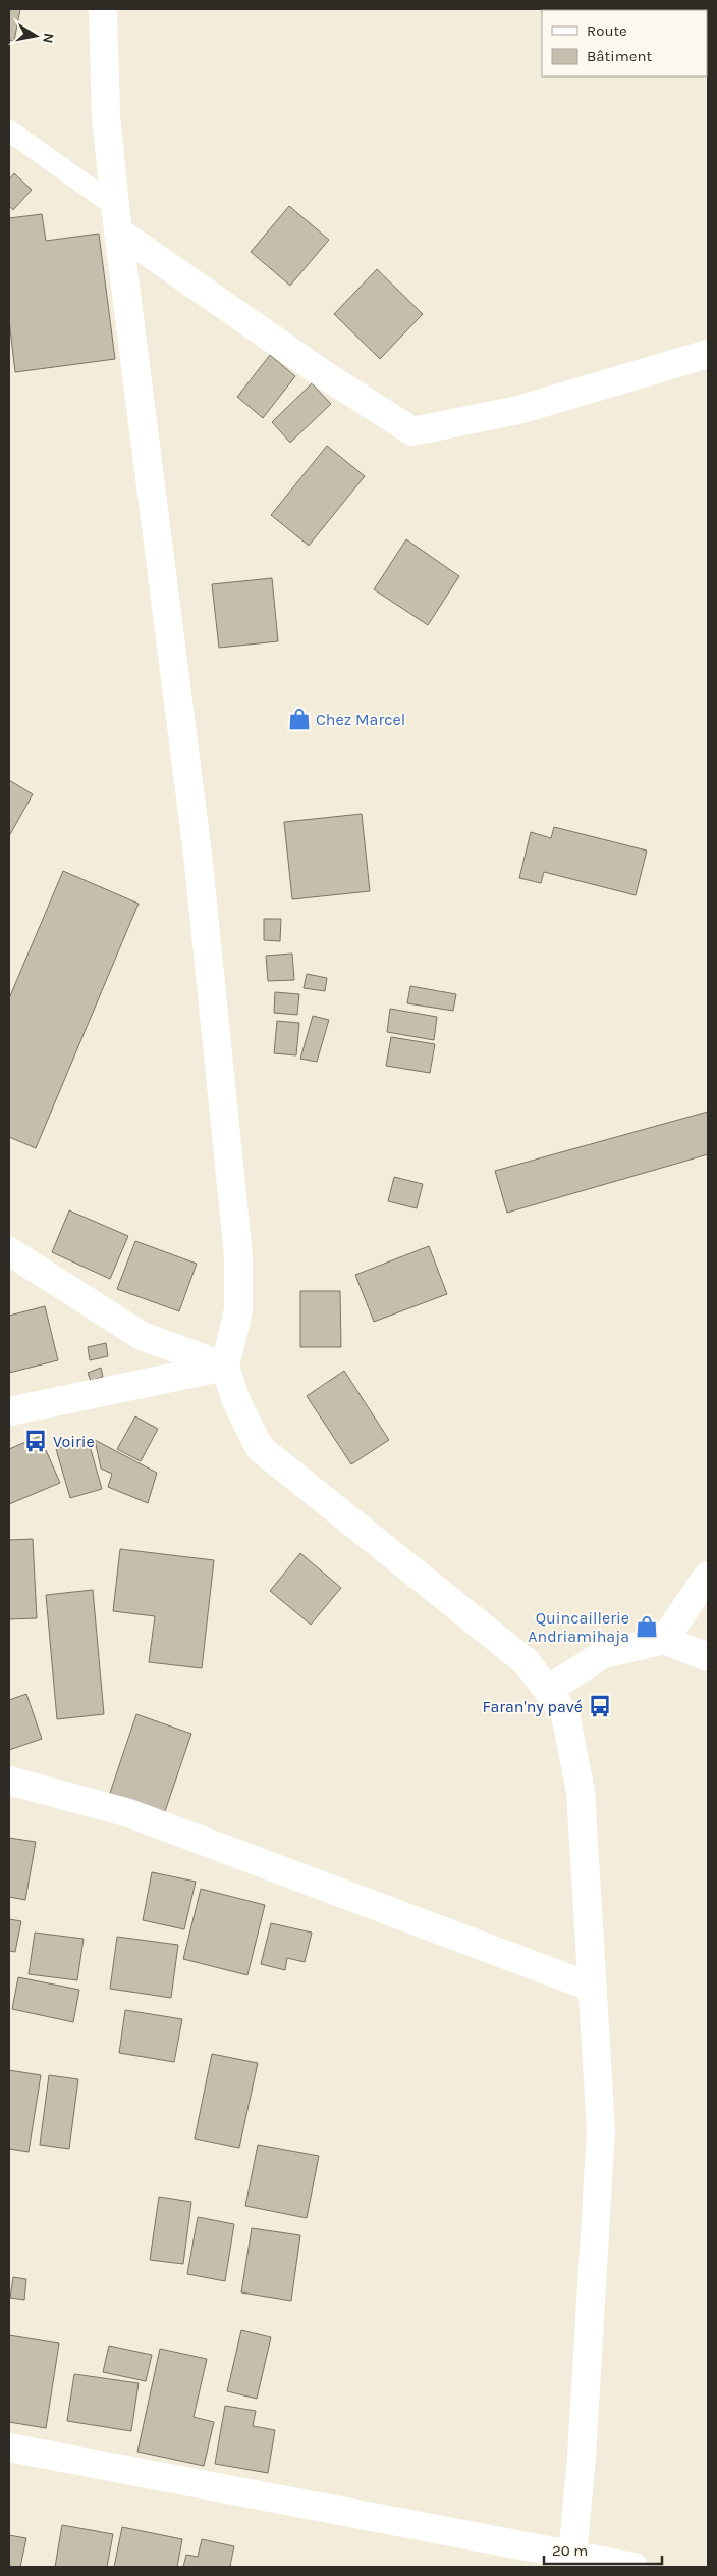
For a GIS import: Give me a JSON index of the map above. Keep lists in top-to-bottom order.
{
  "places": {
    "shop": ["Chez Marcel", "Quincaillerie Andriamihaja"],
    "bus stop": ["Voirie", "Faran'ny pavé"]
  },
  "legend": ["Route", "Bâtiment"],
  "scale_bar": "20 m",
  "north": "right"
}
